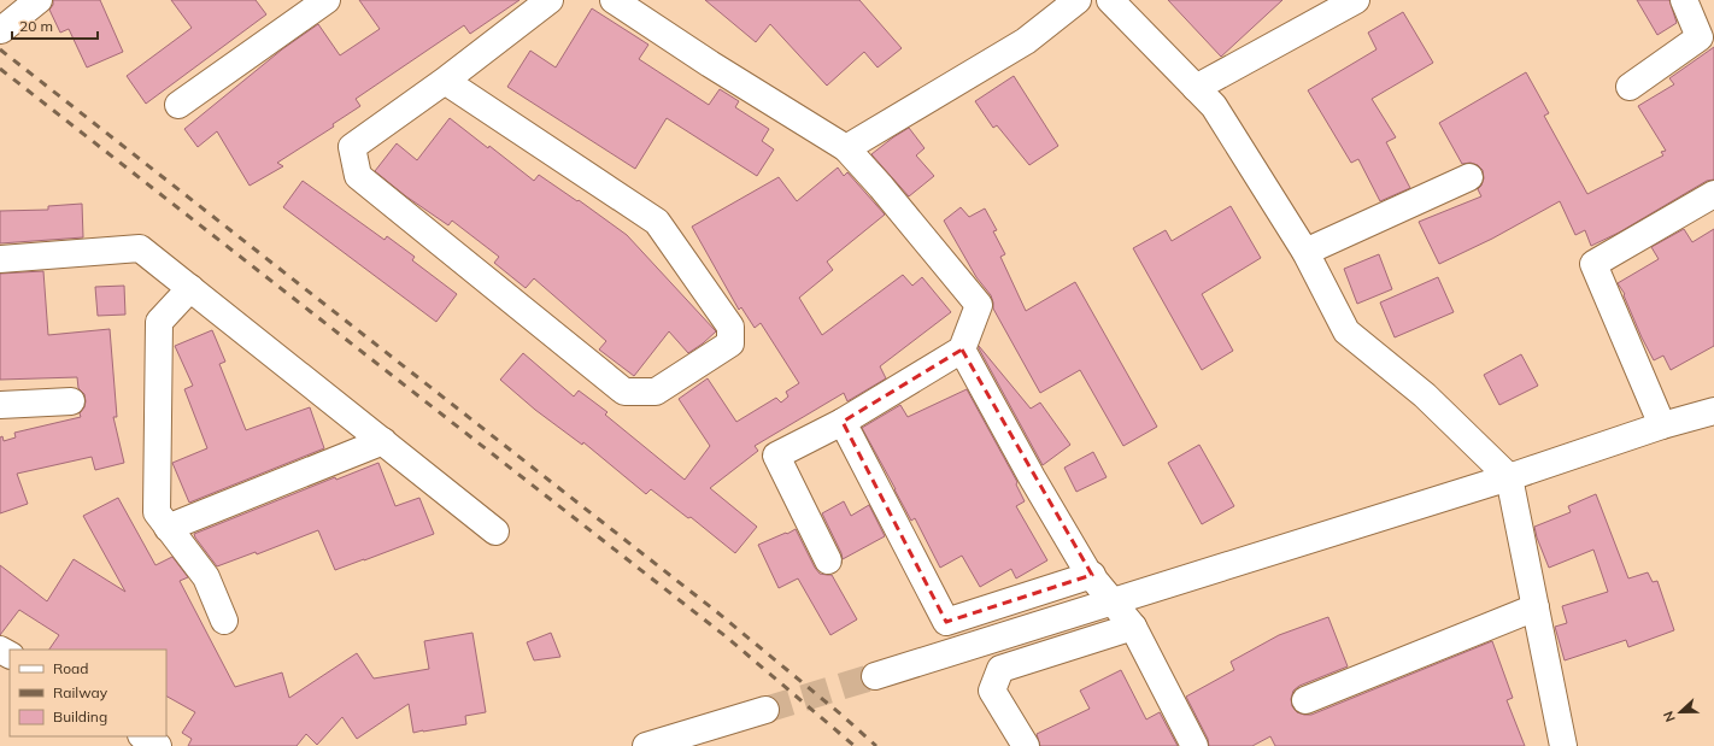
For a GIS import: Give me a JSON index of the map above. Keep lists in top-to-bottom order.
{
  "legend": ["Road", "Railway", "Building"],
  "scale_bar": "20 m",
  "north": "left"
}
